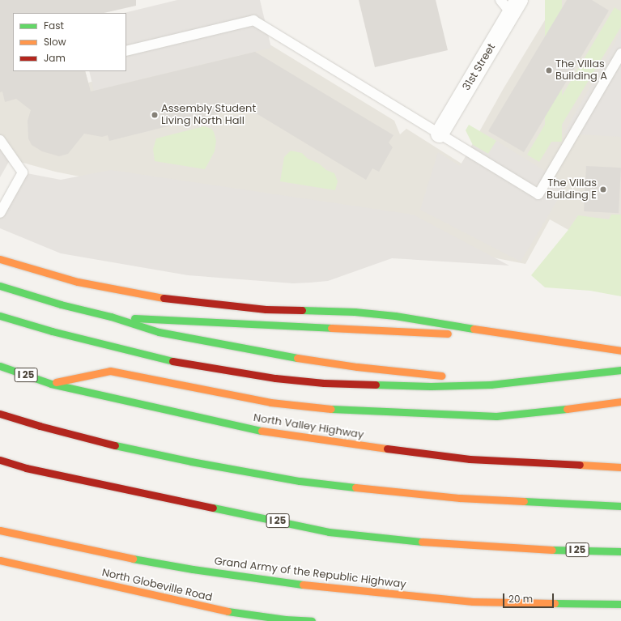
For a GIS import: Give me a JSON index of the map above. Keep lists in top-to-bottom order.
{
  "streets": {
    "main road": [
      "I 25",
      "North Valley Highway",
      "Grand Army of the Republic Highway",
      "North Globeville Road"
    ],
    "street": ["31st Street"]
  },
  "places": ["The Villas Building A", "Assembly Student Living North Hall", "The Villas Building E"],
  "legend": ["Fast", "Slow", "Jam"],
  "scale_bar": "20 m"
}
